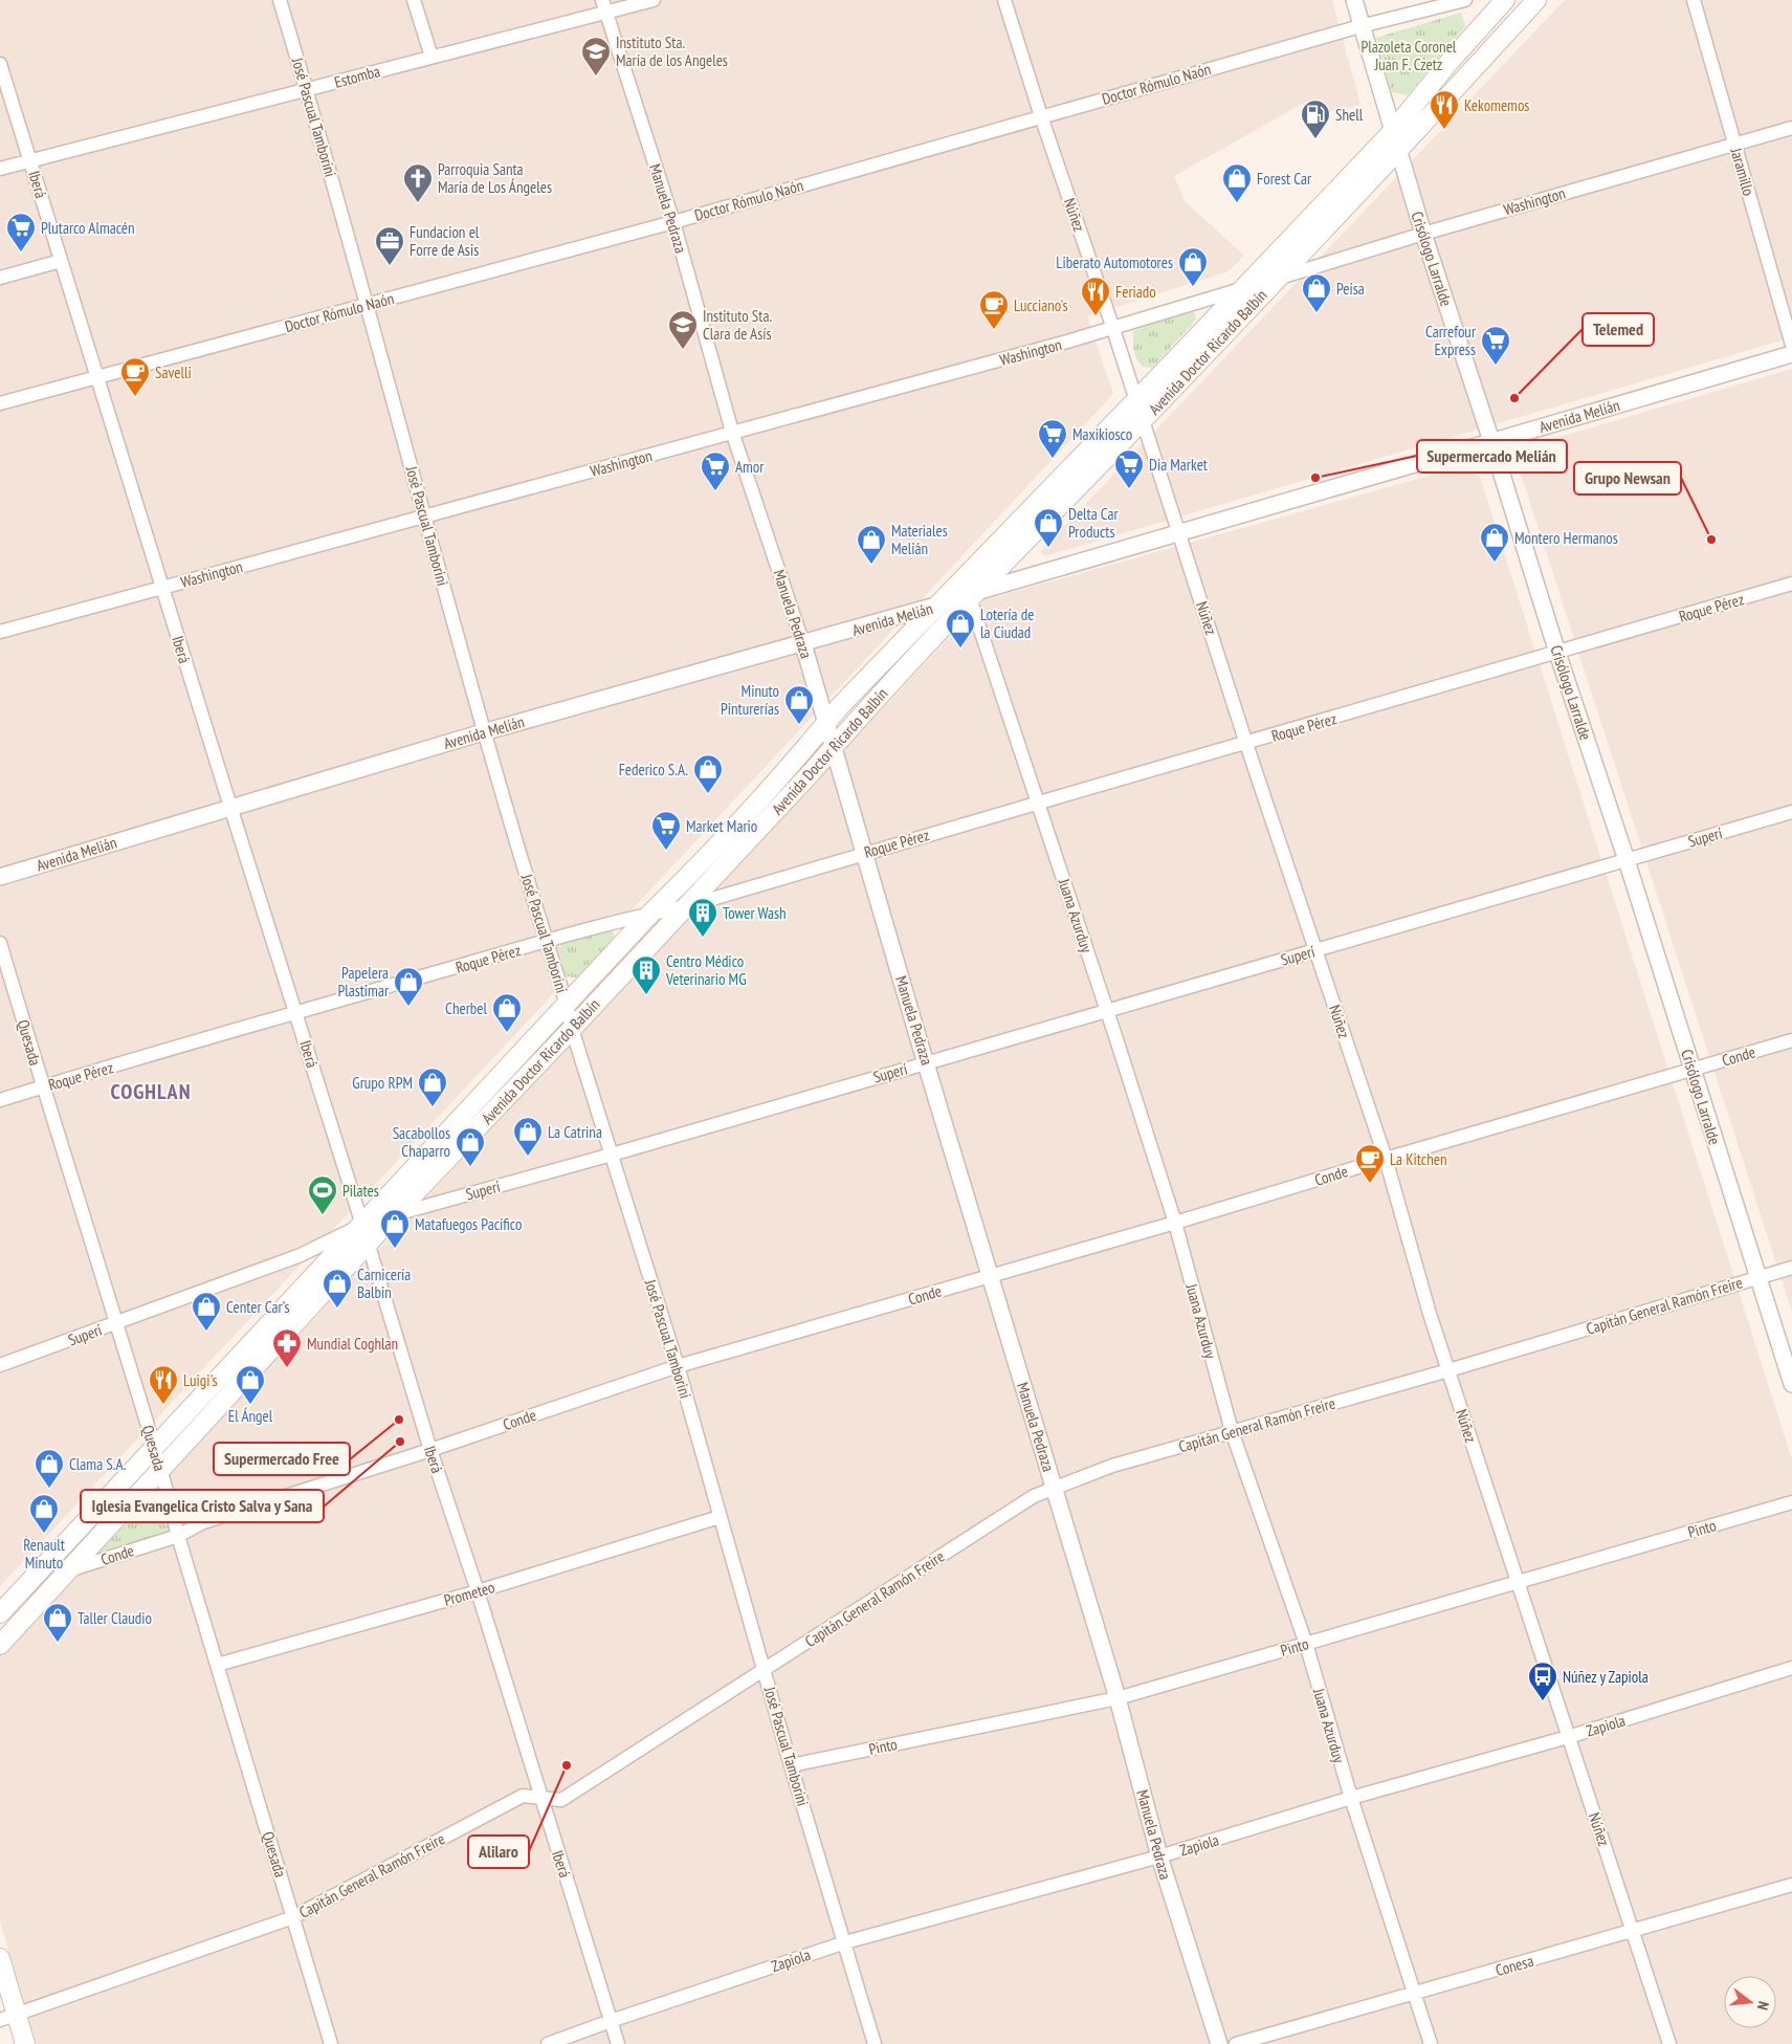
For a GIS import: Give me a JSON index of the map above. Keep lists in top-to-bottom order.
{
  "streets": {
    "main road": ["Avenida Doctor Ricardo Balbín"],
    "street": [
      "Estomba",
      "Doctor Rómulo Naón",
      "José Pascual Tamborini",
      "Jaramillo",
      "Iberá",
      "Washington",
      "Manuela Pedraza",
      "Núñez",
      "Crisólogo Larralde",
      "Avenida Melián",
      "Roque Pérez",
      "Superí",
      "Juana Azurduy",
      "Quesada",
      "Conde",
      "Capitán General Ramón Freire",
      "Pinto",
      "Prometeo",
      "Zapiola",
      "Conesa"
    ]
  },
  "crossings": [
    ["Estomba", "José Pascual Tamborini"],
    ["Estomba", "Iberá"],
    ["Estomba", "Manuela Pedraza"],
    ["Doctor Rómulo Naón", "José Pascual Tamborini"],
    ["Doctor Rómulo Naón", "Iberá"],
    ["Doctor Rómulo Naón", "Manuela Pedraza"],
    ["Doctor Rómulo Naón", "Núñez"],
    ["Doctor Rómulo Naón", "Crisólogo Larralde"],
    ["José Pascual Tamborini", "Washington"],
    ["José Pascual Tamborini", "Avenida Doctor Ricardo Balbín"],
    ["José Pascual Tamborini", "Avenida Melián"],
    ["José Pascual Tamborini", "Roque Pérez"],
    ["José Pascual Tamborini", "Superí"],
    ["José Pascual Tamborini", "Conde"],
    ["José Pascual Tamborini", "Capitán General Ramón Freire"],
    ["José Pascual Tamborini", "Pinto"],
    ["José Pascual Tamborini", "Prometeo"],
    ["José Pascual Tamborini", "Zapiola"],
    ["Jaramillo", "Washington"],
    ["Iberá", "Washington"],
    ["Iberá", "Avenida Doctor Ricardo Balbín"],
    ["Iberá", "Avenida Melián"],
    ["Iberá", "Roque Pérez"],
    ["Iberá", "Superí"],
    ["Iberá", "Conde"],
    ["Iberá", "Capitán General Ramón Freire"],
    ["Iberá", "Prometeo"],
    ["Iberá", "Zapiola"],
    ["Washington", "Manuela Pedraza"],
    ["Washington", "Núñez"],
    ["Washington", "Crisólogo Larralde"],
    ["Washington", "Avenida Doctor Ricardo Balbín"],
    ["Manuela Pedraza", "Avenida Doctor Ricardo Balbín"],
    ["Manuela Pedraza", "Avenida Melián"],
    ["Manuela Pedraza", "Roque Pérez"],
    ["Manuela Pedraza", "Superí"],
    ["Manuela Pedraza", "Conde"],
    ["Manuela Pedraza", "Capitán General Ramón Freire"],
    ["Manuela Pedraza", "Pinto"],
    ["Manuela Pedraza", "Zapiola"],
    ["Núñez", "Avenida Doctor Ricardo Balbín"],
    ["Núñez", "Avenida Melián"],
    ["Núñez", "Roque Pérez"],
    ["Núñez", "Superí"],
    ["Núñez", "Conde"],
    ["Núñez", "Capitán General Ramón Freire"],
    ["Núñez", "Pinto"],
    ["Núñez", "Zapiola"],
    ["Núñez", "Conesa"],
    ["Crisólogo Larralde", "Avenida Doctor Ricardo Balbín"],
    ["Crisólogo Larralde", "Avenida Melián"],
    ["Crisólogo Larralde", "Roque Pérez"],
    ["Crisólogo Larralde", "Superí"],
    ["Crisólogo Larralde", "Conde"],
    ["Crisólogo Larralde", "Capitán General Ramón Freire"],
    ["Avenida Doctor Ricardo Balbín", "Avenida Melián"],
    ["Avenida Doctor Ricardo Balbín", "Roque Pérez"],
    ["Avenida Doctor Ricardo Balbín", "Superí"],
    ["Avenida Doctor Ricardo Balbín", "Juana Azurduy"],
    ["Avenida Doctor Ricardo Balbín", "Quesada"],
    ["Avenida Doctor Ricardo Balbín", "Conde"],
    ["Avenida Melián", "Juana Azurduy"],
    ["Roque Pérez", "Juana Azurduy"],
    ["Roque Pérez", "Quesada"],
    ["Superí", "Juana Azurduy"],
    ["Superí", "Quesada"],
    ["Juana Azurduy", "Conde"],
    ["Juana Azurduy", "Capitán General Ramón Freire"],
    ["Juana Azurduy", "Pinto"],
    ["Juana Azurduy", "Zapiola"],
    ["Juana Azurduy", "Conesa"],
    ["Quesada", "Conde"],
    ["Quesada", "Capitán General Ramón Freire"],
    ["Quesada", "Prometeo"]
  ],
  "districts": ["COGHLAN"],
  "parks": ["Plazoleta Coronel Juan F. Czetz"],
  "places": {
    "school or university": ["Instituto Sta. María de los Angeles", "Instituto Sta. Clara de Asís"],
    "restaurant": ["Kekomemos", "Feriado", "Luigi's"],
    "fuel station": ["Shell"],
    "church": ["Parroquia Santa María de Los Ángeles"],
    "shop": [
      "Forest Car",
      "Liberato Automotores",
      "Peisa",
      "Delta Car Products",
      "Montero Hermanos",
      "Materiales Melián",
      "Lotería de la Ciudad",
      "Minuto Pinturerías",
      "Federico S.A.",
      "Papelera Plastimar",
      "Cherbel",
      "Grupo RPM",
      "La Catrina",
      "Sacabollos Chaparro",
      "Matafuegos Pacífico",
      "Carnicería Balbin",
      "Center Car's",
      "El Ángel",
      "Clama S.A.",
      "Renault Minuto",
      "Taller Claudio"
    ],
    "supermarket": [
      "Plutarco Almacén",
      "Carrefour Express",
      "Maxikiosco",
      "Dia Market",
      "Amor",
      "Market Mario"
    ],
    "office": ["Fundacion el Forre de Asis"],
    "cafe": ["Lucciano's", "Savelli", "La Kitchen"],
    "other": [
      "Telemed",
      "Supermercado Melián",
      "Grupo Newsan",
      "Supermercado Free",
      "Iglesia Evangelica Cristo Salva y Sana",
      "Alilaro"
    ],
    "building": ["Tower Wash", "Centro Médico Veterinario MG"],
    "sports": ["Pilates"],
    "pharmacy": ["Mundial Coghlan"],
    "bus stop": ["Núñez y Zapiola"]
  },
  "north": "right"
}
